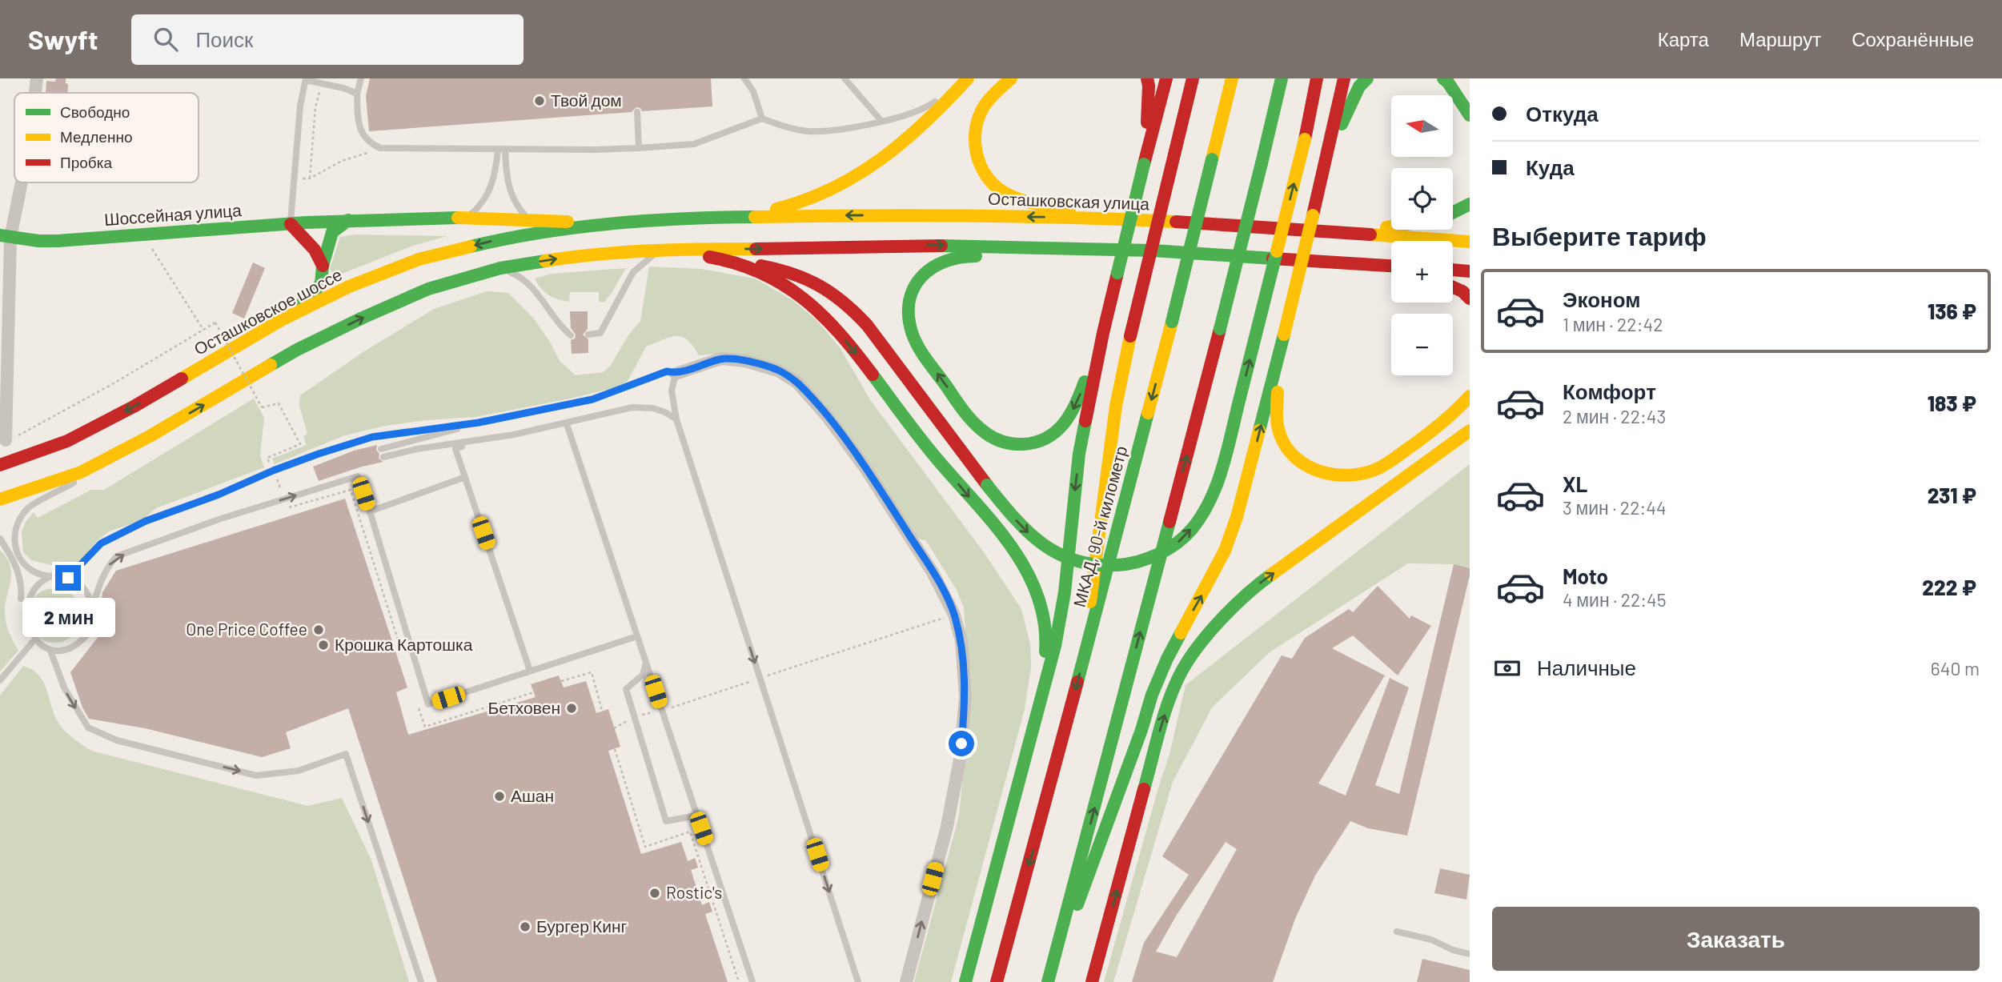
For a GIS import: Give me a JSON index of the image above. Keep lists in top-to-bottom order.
{
  "streets": {
    "main road": [
      "Осташковская улица",
      "Шоссейная улица",
      "Осташковское шоссе",
      "МКАД, 90-й километр"
    ]
  },
  "crossings": [
    ["Осташковская улица", "Осташковское шоссе"],
    ["Шоссейная улица", "Осташковское шоссе"]
  ],
  "places": [
    "Твой дом",
    "One Price Coffee",
    "Крошка Картошка",
    "Бетховен",
    "Ашан",
    "Rostic's",
    "Бургер Кинг"
  ],
  "legend": ["Свободно", "Медленно", "Пробка"],
  "north": "left",
  "page": {
    "header": "Swyft",
    "search": "Поиск",
    "nav": ["Карта", "Маршрут", "Сохранённые"],
    "banner": ["Откуда", "Куда"],
    "map_buttons": ["+", "−"],
    "heading": "Выберите тариф",
    "list": [
      {
        "name": "Эконом",
        "note": "1 мин · 22:42",
        "value": "136 ₽"
      },
      {
        "name": "Комфорт",
        "note": "2 мин · 22:43",
        "value": "183 ₽"
      },
      {
        "name": "XL",
        "note": "3 мин · 22:44",
        "value": "231 ₽"
      },
      {
        "name": "Moto",
        "note": "4 мин · 22:45",
        "value": "222 ₽"
      }
    ],
    "bubble": "2 мин",
    "pay": ["Наличные", "640 m"],
    "buttons": "Заказать"
  }
}
